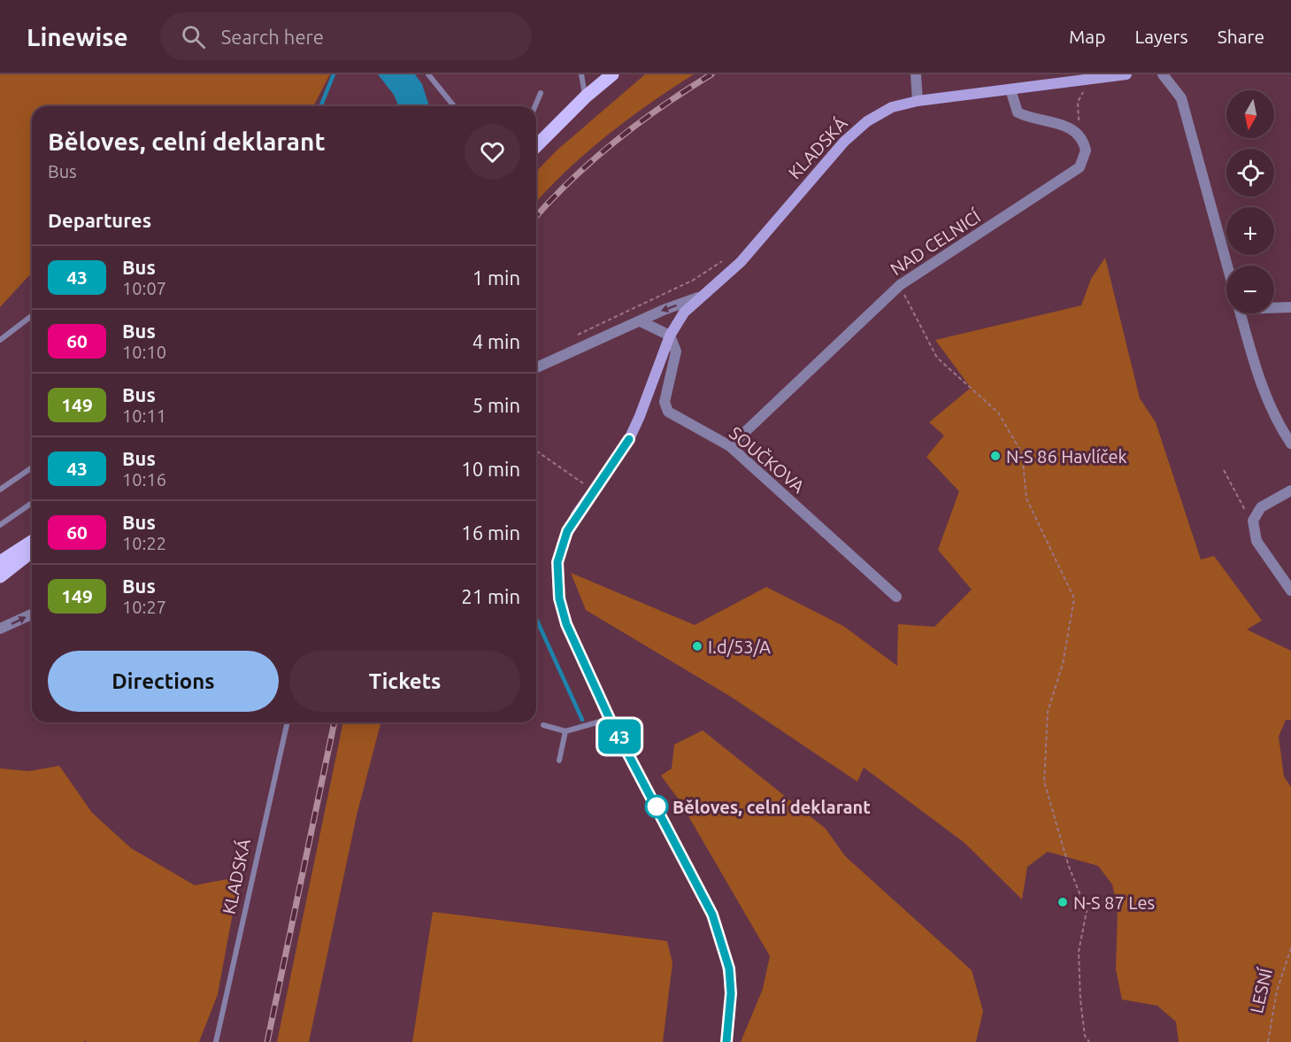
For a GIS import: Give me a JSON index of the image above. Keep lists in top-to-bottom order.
{
  "streets": {
    "main road": ["KLADSKÁ"],
    "street": ["NAD CELNICÍ", "SOUČKOVA"],
    "path": ["LESNÍ"]
  },
  "crossings": [
    ["KLADSKÁ", "SOUČKOVA"],
    ["NAD CELNICÍ", "SOUČKOVA"]
  ],
  "places": [
    "N-S 86 Havlíček",
    "I.d/53/A",
    "Běloves, celní deklarant",
    "N-S 87 Les"
  ],
  "lines": ["bus line 43"],
  "north": "bottom",
  "page": {
    "header": "Linewise",
    "search": "Search here",
    "nav": ["Map", "Layers", "Share"],
    "on_map": "43",
    "map_buttons": ["+", "−"],
    "heading": [
      ["Běloves, celní deklarant", "Bus"],
      "Departures"
    ],
    "list": [
      {
        "mark": "43",
        "name": "Bus",
        "note": "10:07",
        "value": "1 min"
      },
      {
        "mark": "60",
        "name": "Bus",
        "note": "10:10",
        "value": "4 min"
      },
      {
        "mark": "149",
        "name": "Bus",
        "note": "10:11",
        "value": "5 min"
      },
      {
        "mark": "43",
        "name": "Bus",
        "note": "10:16",
        "value": "10 min"
      },
      {
        "mark": "60",
        "name": "Bus",
        "note": "10:22",
        "value": "16 min"
      },
      {
        "mark": "149",
        "name": "Bus",
        "note": "10:27",
        "value": "21 min"
      }
    ],
    "buttons": ["Directions", "Tickets"]
  }
}
